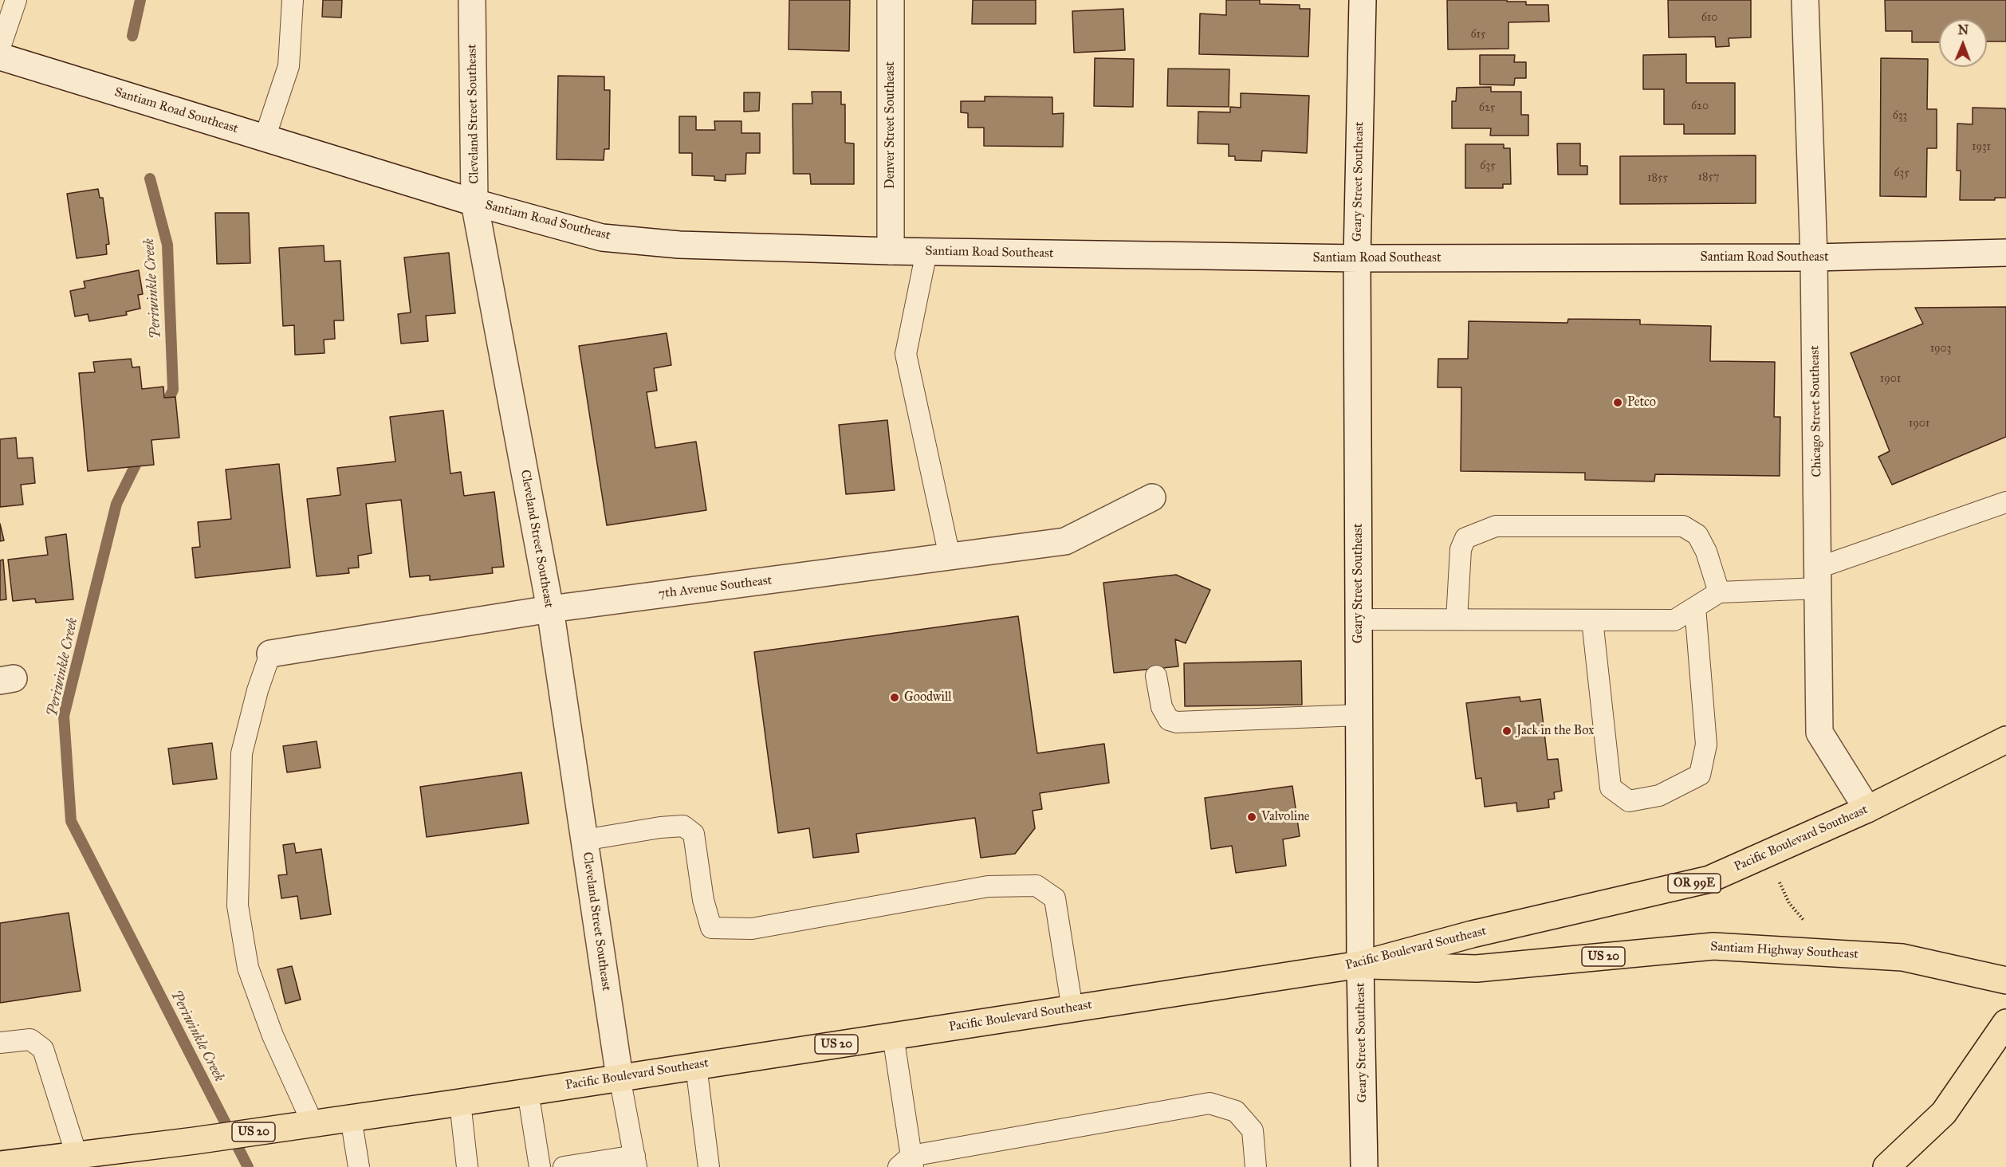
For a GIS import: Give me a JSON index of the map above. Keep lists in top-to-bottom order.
{
  "streets": {
    "main road": [
      "Pacific Boulevard Southeast",
      "OR 99E",
      "Santiam Highway Southeast",
      "US 20"
    ],
    "street": [
      "Santiam Road Southeast",
      "Cleveland Street Southeast",
      "Denver Street Southeast",
      "Geary Street Southeast",
      "Chicago Street Southeast",
      "7th Avenue Southeast"
    ]
  },
  "crossings": [
    ["Santiam Road Southeast", "Cleveland Street Southeast"],
    ["Santiam Road Southeast", "Denver Street Southeast"],
    ["Santiam Road Southeast", "Geary Street Southeast"],
    ["Santiam Road Southeast", "Chicago Street Southeast"],
    ["Cleveland Street Southeast", "7th Avenue Southeast"],
    ["Cleveland Street Southeast", "Pacific Boulevard Southeast"],
    ["Geary Street Southeast", "Pacific Boulevard Southeast"],
    ["Geary Street Southeast", "Santiam Highway Southeast"],
    ["Chicago Street Southeast", "Pacific Boulevard Southeast"],
    ["Pacific Boulevard Southeast", "Santiam Highway Southeast"]
  ],
  "water": ["Periwinkle Creek"],
  "places": [
    "Petco",
    "Goodwill",
    "Jack in the Box",
    "Valvoline"
  ],
  "house_numbers": [
    "610",
    "615",
    "620",
    "625",
    "633",
    "1931",
    "635",
    "635",
    "1857",
    "1855",
    "1903",
    "1901",
    "1901"
  ],
  "north": "top"
}
